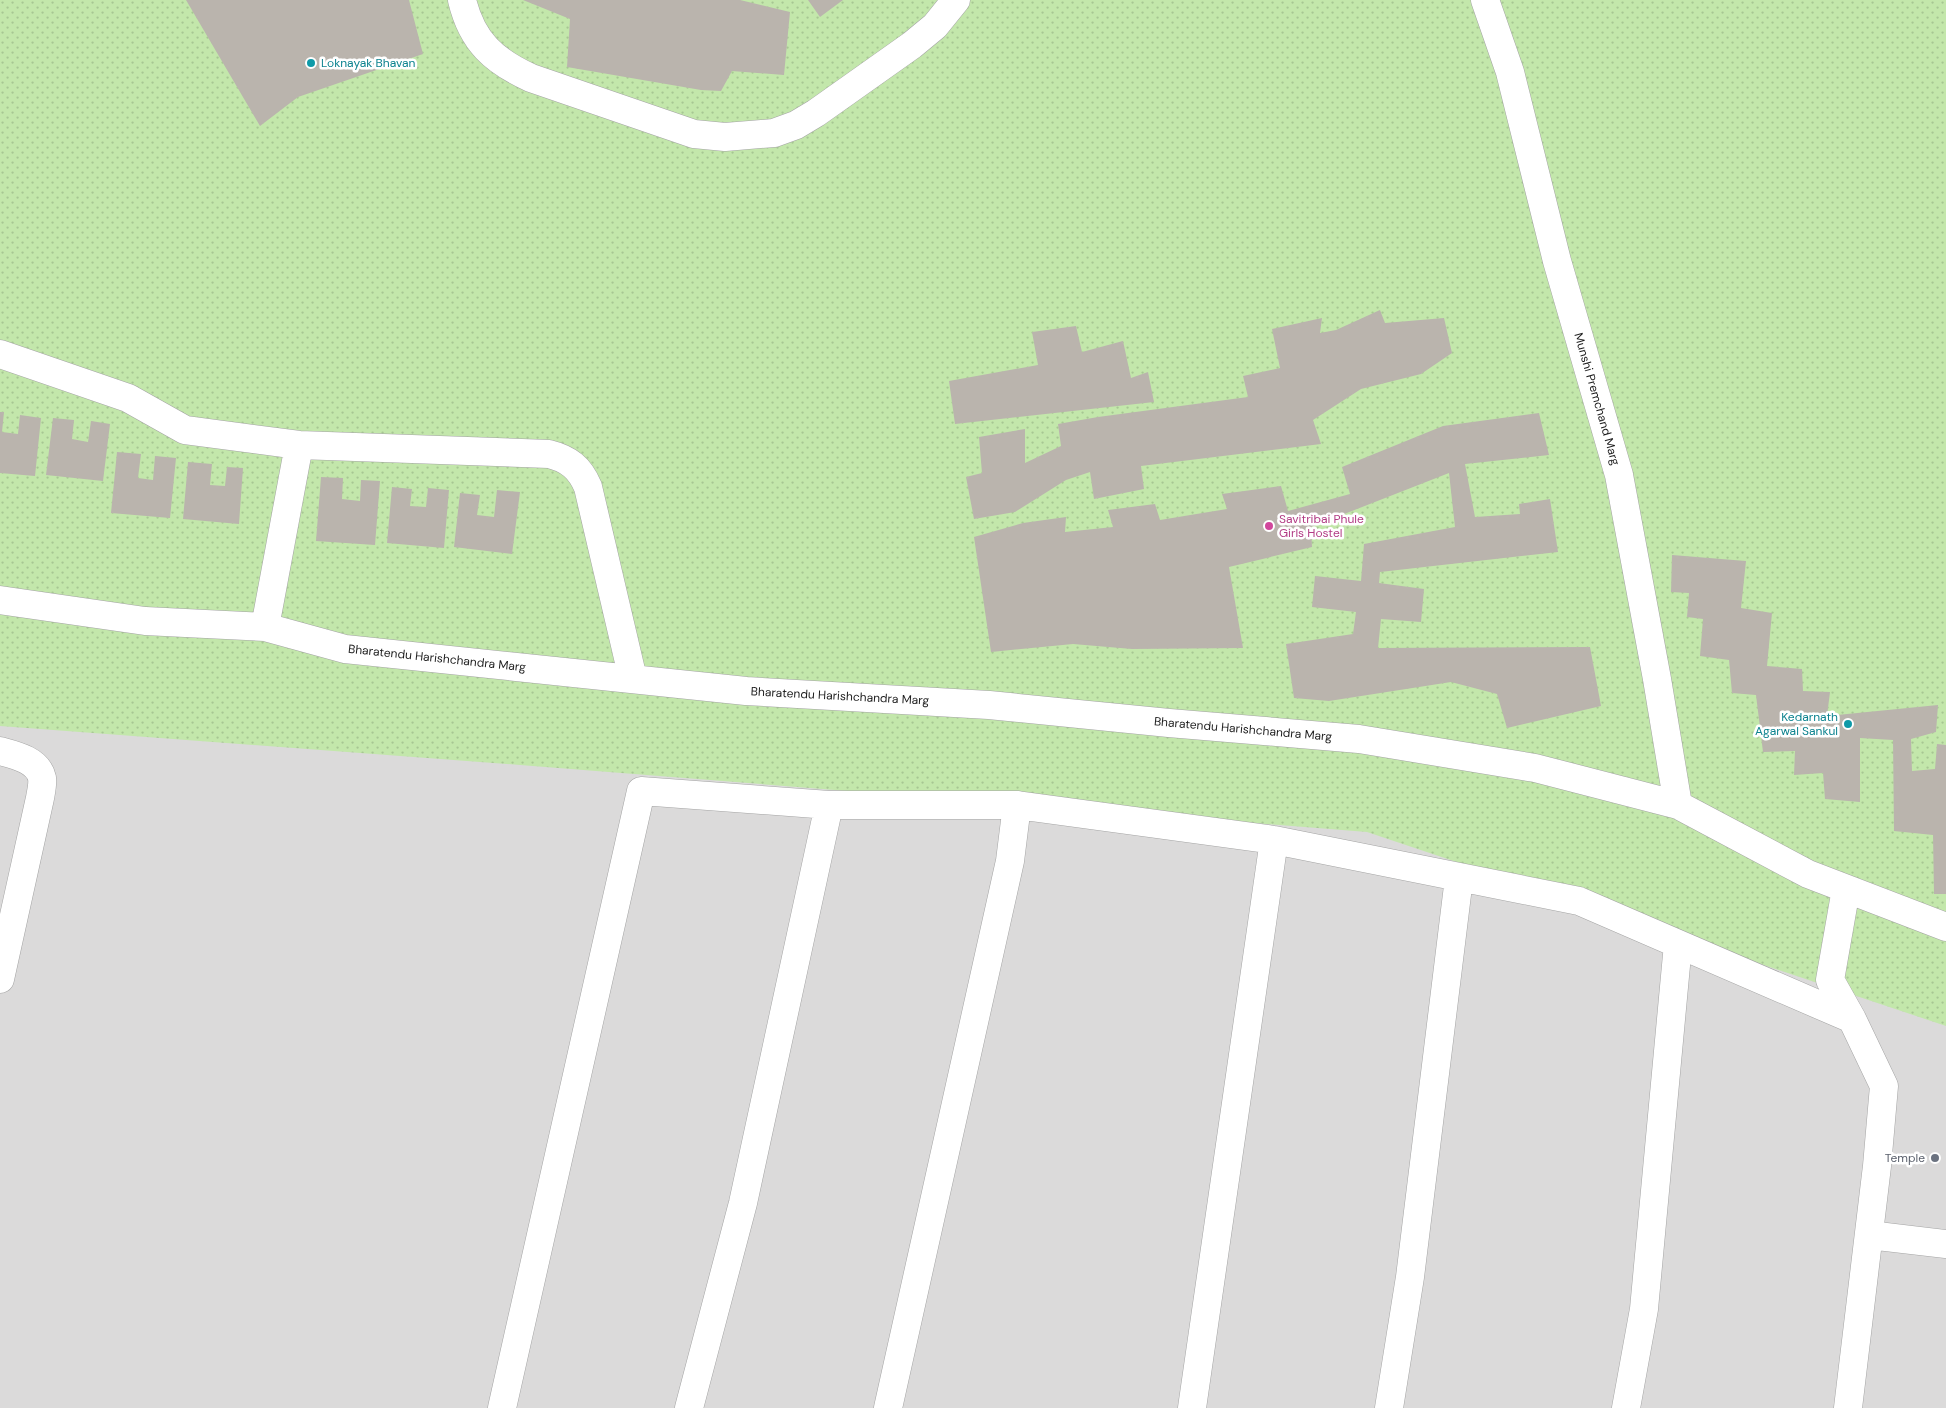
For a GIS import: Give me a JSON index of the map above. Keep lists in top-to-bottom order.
{
  "streets": {
    "street": ["Munshi Premchand Marg", "Bharatendu Harishchandra Marg"]
  },
  "crossings": [
    ["Munshi Premchand Marg", "Bharatendu Harishchandra Marg"]
  ],
  "places": [
    "Loknayak Bhavan",
    "Savitribai Phule Girls Hostel",
    "Kedarnath Agarwal Sankul",
    "Temple"
  ]
}
